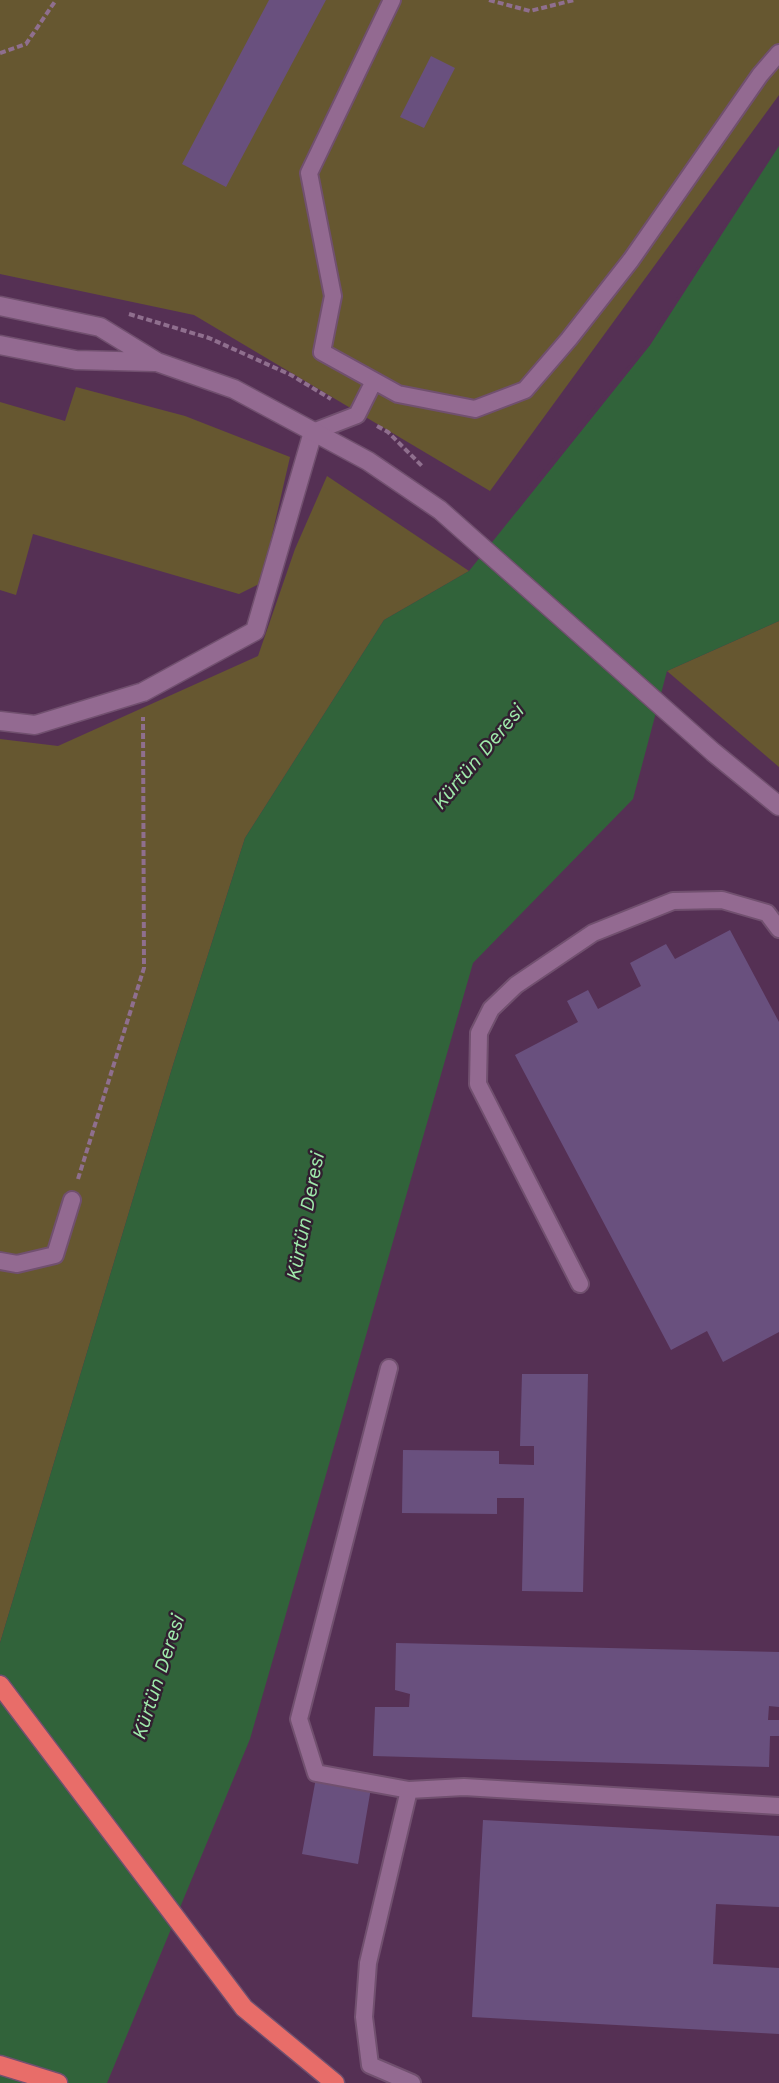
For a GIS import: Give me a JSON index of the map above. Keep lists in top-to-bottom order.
{
  "water": ["Kürtün Deresi"]
}
